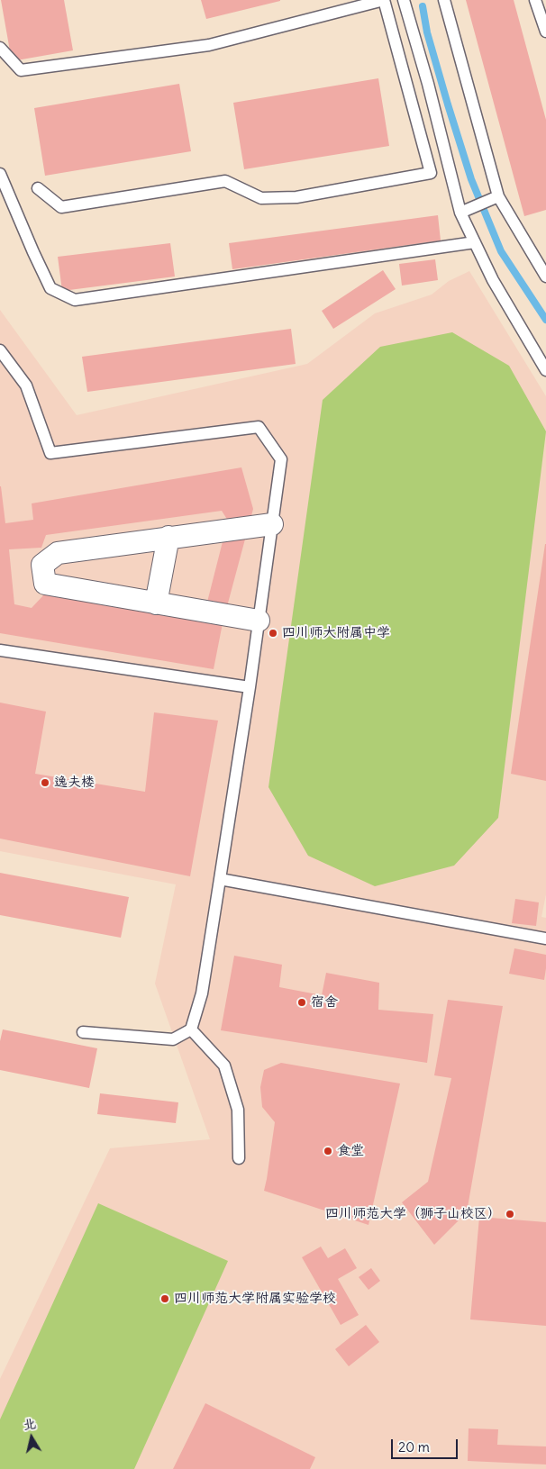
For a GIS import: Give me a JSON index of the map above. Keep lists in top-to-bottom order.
{
  "places": [
    "四川师大附属中学",
    "逸夫楼",
    "宿舍",
    "食堂",
    "四川师范大学（狮子山校区）",
    "四川师范大学附属实验学校"
  ],
  "scale_bar": "20 m",
  "north": "top"
}
